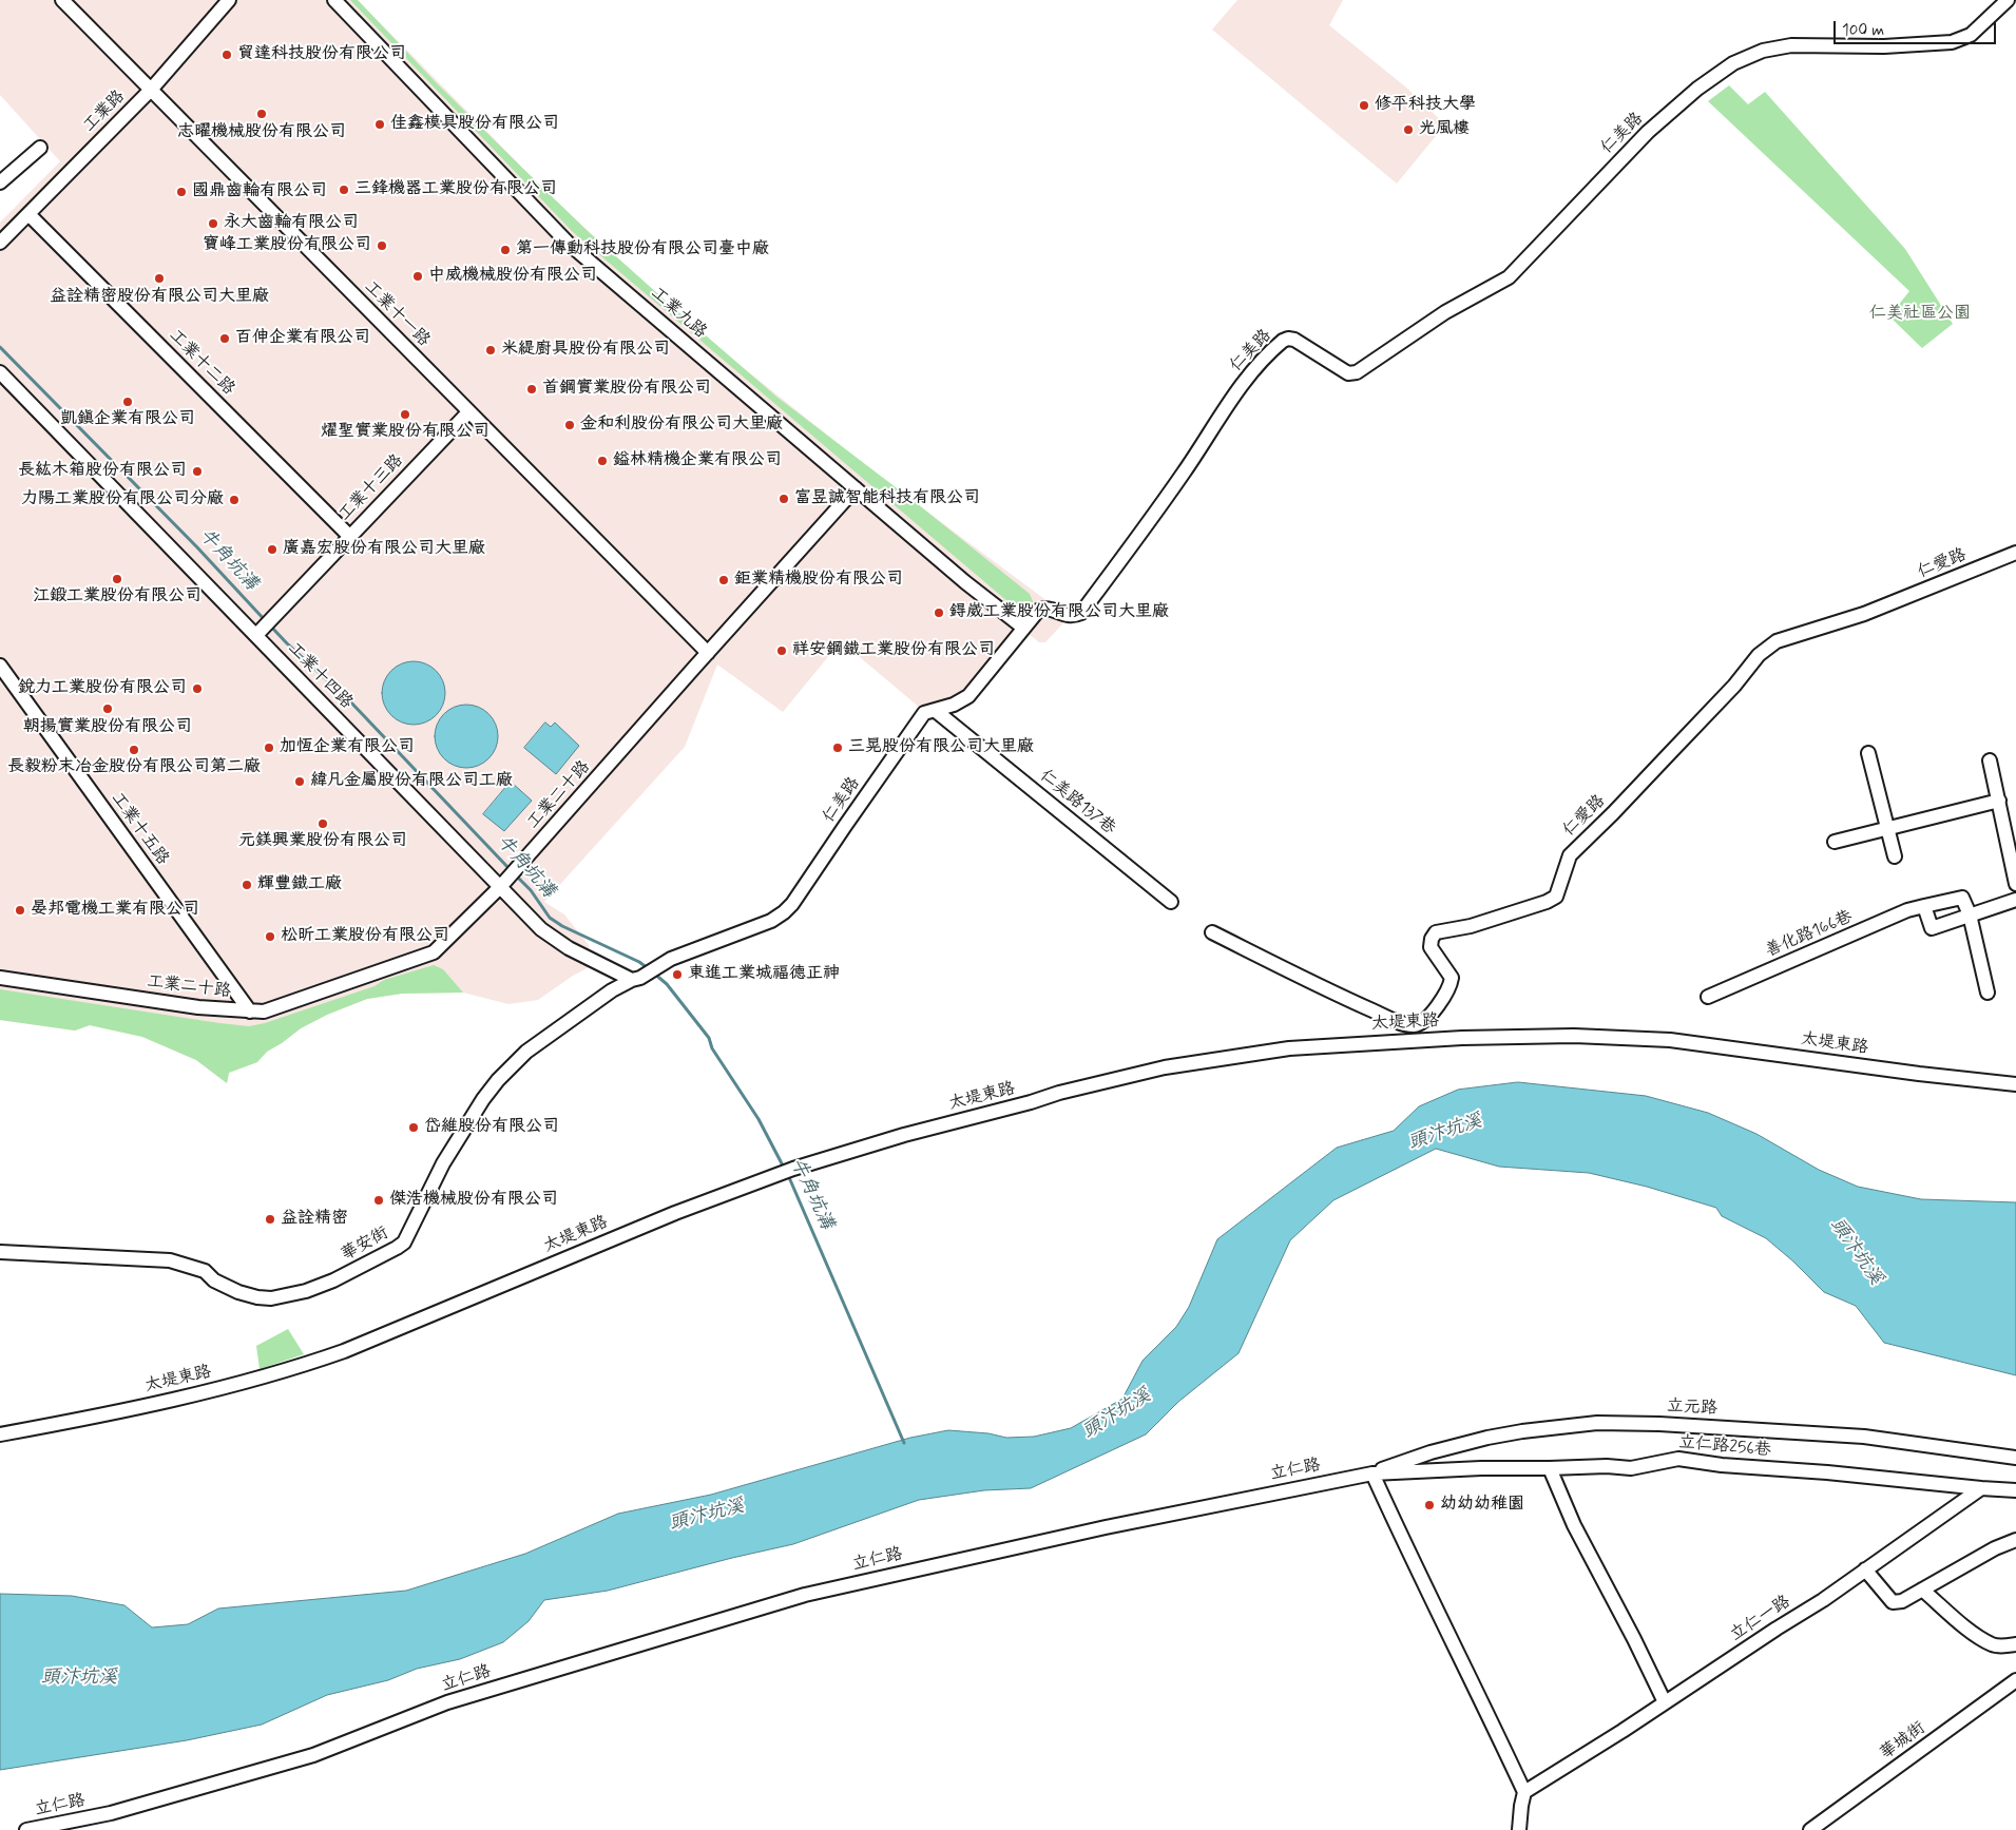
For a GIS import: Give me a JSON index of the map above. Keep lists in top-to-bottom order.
{
  "streets": {
    "street": [
      "工業路",
      "仁美路",
      "工業九路",
      "工業十一路",
      "工業十二路",
      "工業十三路",
      "仁愛路",
      "工業十四路",
      "工業二十路",
      "仁美路137巷",
      "工業十五路",
      "善化路166巷",
      "太堤東路",
      "華安街",
      "立元路",
      "立仁路256巷",
      "立仁路",
      "立仁一路",
      "華城街"
    ]
  },
  "crossings": [
    ["工業路", "工業十一路"],
    ["工業路", "工業十二路"],
    ["仁美路", "工業九路"],
    ["仁美路", "工業十四路"],
    ["仁美路", "仁美路137巷"],
    ["仁美路", "華安街"],
    ["工業九路", "工業二十路"],
    ["工業十一路", "工業十三路"],
    ["工業十一路", "工業二十路"],
    ["工業十二路", "工業十三路"],
    ["工業十三路", "工業十四路"],
    ["工業十四路", "工業二十路"],
    ["工業十四路", "華安街"],
    ["工業二十路", "工業十五路"],
    ["立元路", "立仁路256巷"],
    ["立元路", "立仁路"],
    ["立仁路256巷", "立仁路"],
    ["立仁路256巷", "立仁一路"]
  ],
  "water": ["牛角坑溝", "頭汴坑溪"],
  "parks": ["仁美社區公園"],
  "places": [
    "貿達科技股份有限公司",
    "修平科技大學",
    "志曜機械股份有限公司",
    "佳鑫模具股份有限公司",
    "光風樓",
    "三鋒機器工業股份有限公司",
    "國鼎齒輪有限公司",
    "永大齒輪有限公司",
    "寶峰工業股份有限公司",
    "第一傳動科技股份有限公司臺中廠",
    "中威機械股份有限公司",
    "益詮精密股份有限公司大里廠",
    "百伸企業有限公司",
    "米緹廚具股份有限公司",
    "首鋼實業股份有限公司",
    "凱鎮企業有限公司",
    "燿聖實業股份有限公司",
    "金和利股份有限公司大里廠",
    "鎰林精機企業有限公司",
    "長紘木箱股份有限公司",
    "富昱誠智能科技有限公司",
    "力陽工業股份有限公司分廠",
    "廣嘉宏股份有限公司大里廠",
    "江鍛工業股份有限公司",
    "鉅業精機股份有限公司",
    "鍀崴工業股份有限公司大里廠",
    "祥安鋼鐵工業股份有限公司",
    "銳力工業股份有限公司",
    "朝揚實業股份有限公司",
    "加恆企業有限公司",
    "三晃股份有限公司大里廠",
    "長毅粉末冶金股份有限公司第二廠",
    "緯凡金屬股份有限公司工廠",
    "元鎂興業股份有限公司",
    "輝豐鐵工廠",
    "晏邦電機工業有限公司",
    "松昕工業股份有限公司",
    "東進工業城福德正神",
    "岱維股份有限公司",
    "傑浩機械股份有限公司",
    "益詮精密",
    "幼幼幼稚園"
  ],
  "scale_bar": "100 m"
}
